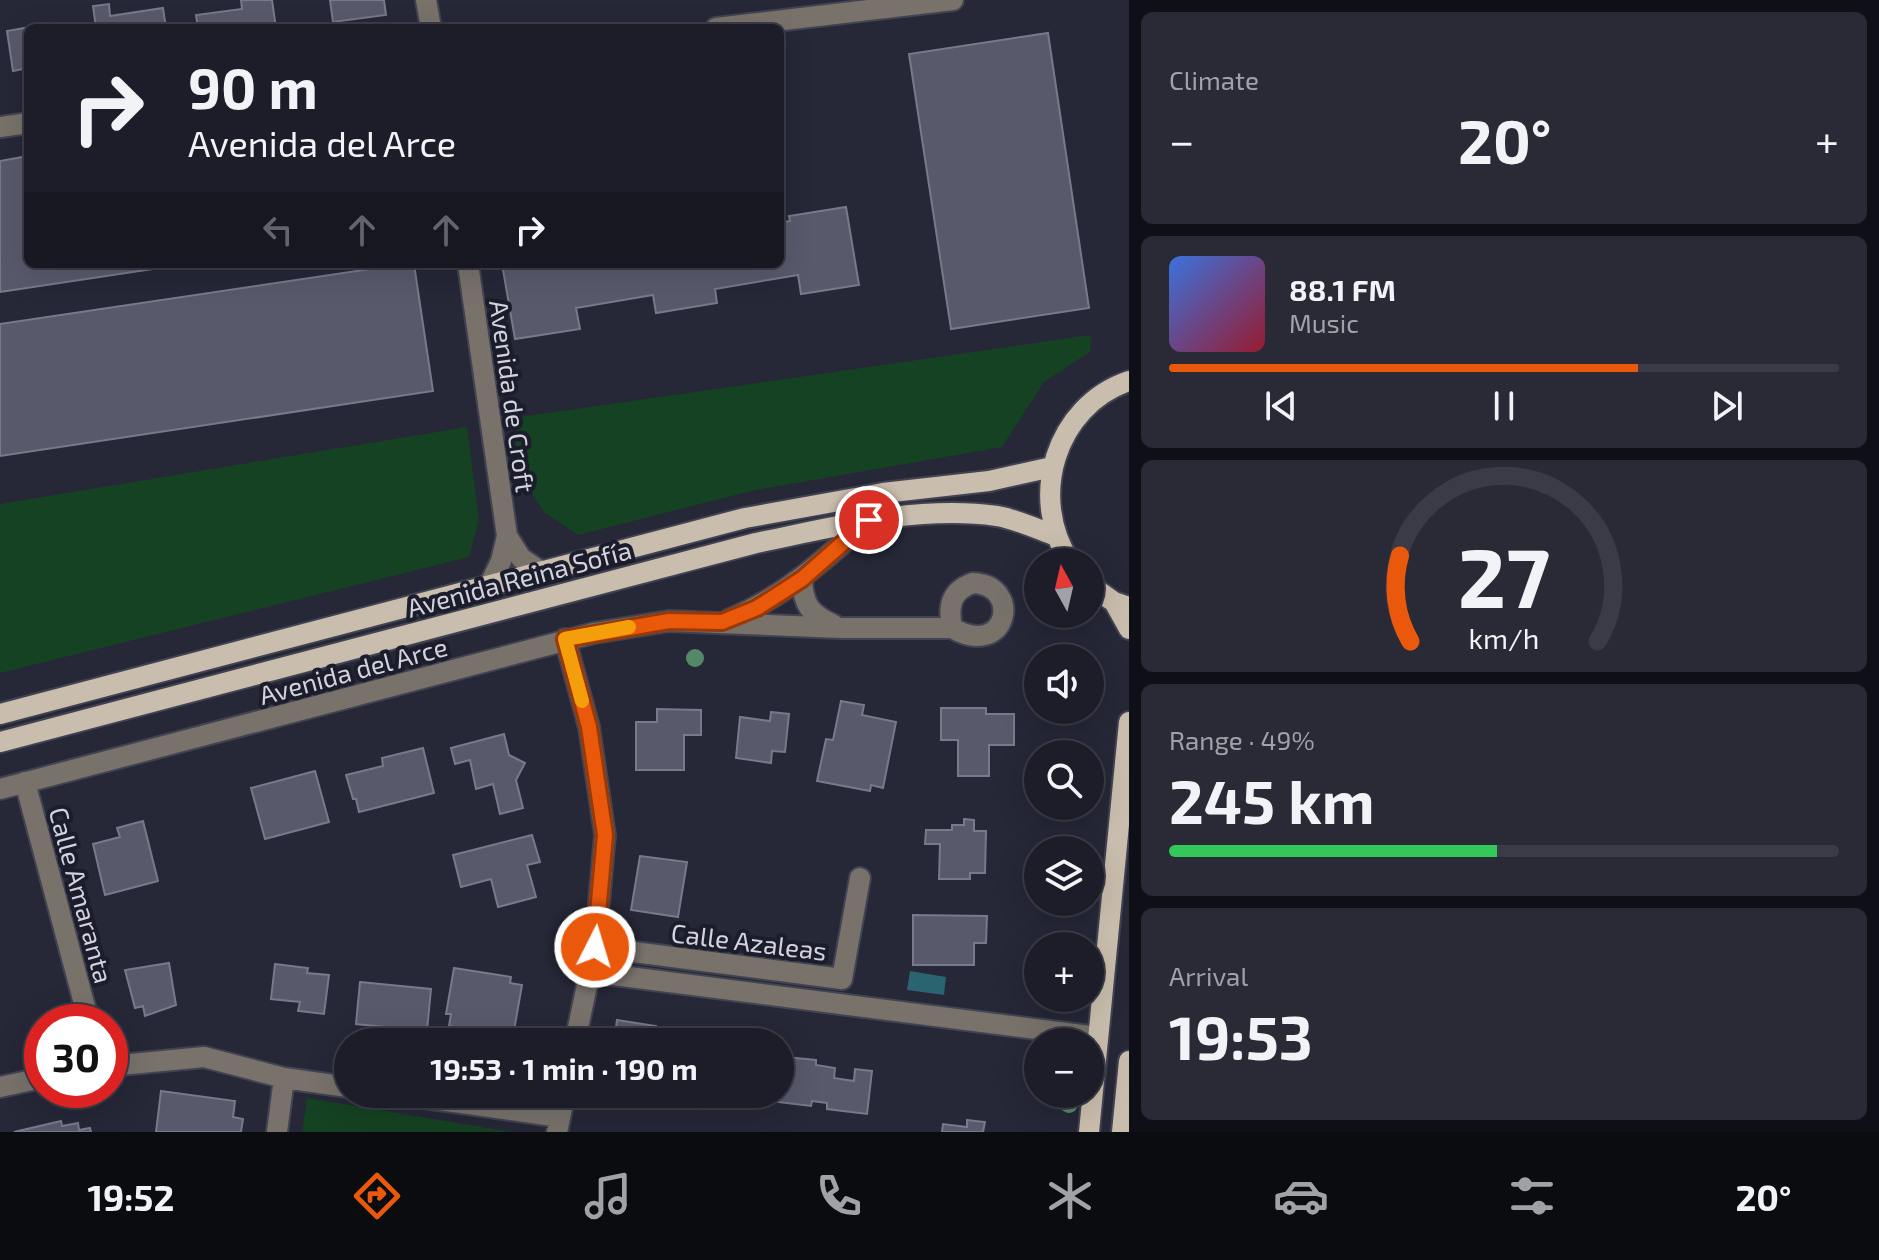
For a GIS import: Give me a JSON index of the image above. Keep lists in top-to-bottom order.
{
  "streets": {
    "main road": ["Avenida Reina Sofía"],
    "street": [
      "Avenida de Croft",
      "Avenida del Arce",
      "Calle Amaranta",
      "Calle Azaleas"
    ]
  },
  "crossings": [
    ["Avenida de Croft", "Avenida Reina Sofía"],
    ["Avenida Reina Sofía", "Avenida del Arce"],
    ["Avenida del Arce", "Calle Amaranta"]
  ],
  "north": "top",
  "page": {
    "tile": [
      "Climate",
      ["Range · 49%", "245 km"],
      ["Arrival", "19:53"]
    ],
    "turn": ["90 m", "Avenida del Arce"],
    "heat": ["−", "20°", "+"],
    "song": ["88.1 FM", "Music"],
    "map_buttons": ["+", "−"],
    "limit": "30",
    "trip": "19:53 · 1 min · 190 m",
    "tabs": ["19:52", "20°"],
    "gauge": ["27", "km/h"]
  }
}
